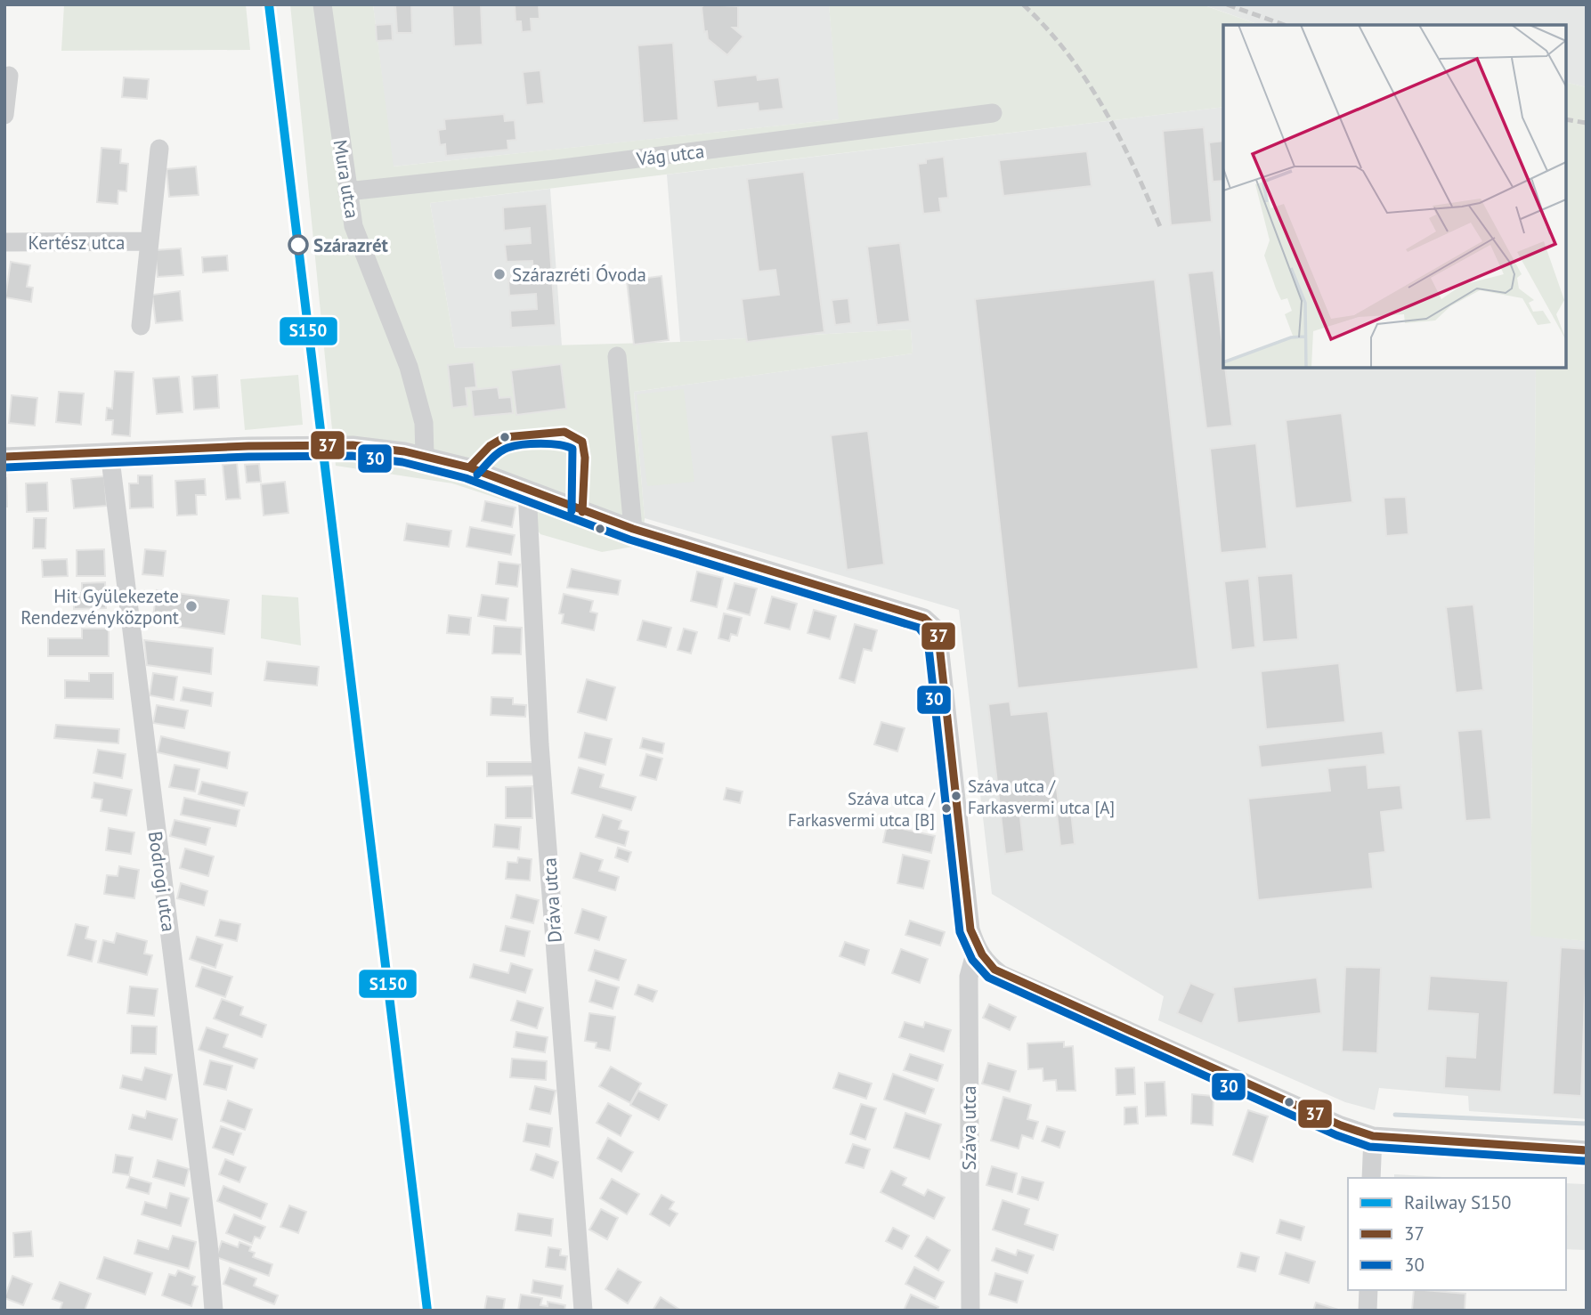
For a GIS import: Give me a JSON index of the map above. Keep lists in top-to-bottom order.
{
  "streets": {
    "street": [
      "Vág utca",
      "Mura utca",
      "Kertész utca",
      "Bodrogi utca",
      "Dráva utca",
      "Száva utca"
    ]
  },
  "crossings": [
    ["Vág utca", "Mura utca"]
  ],
  "places": [
    "Szárazrét",
    "Szárazréti Óvoda",
    "Hit Gyülekezete Rendezvényközpont",
    "Száva utca / Farkasvermi utca [A]",
    "Száva utca / Farkasvermi utca [B]"
  ],
  "lines": ["rail line S150", "transit line 37", "transit line 30"],
  "legend": ["Railway S150", "37", "30"]
}
